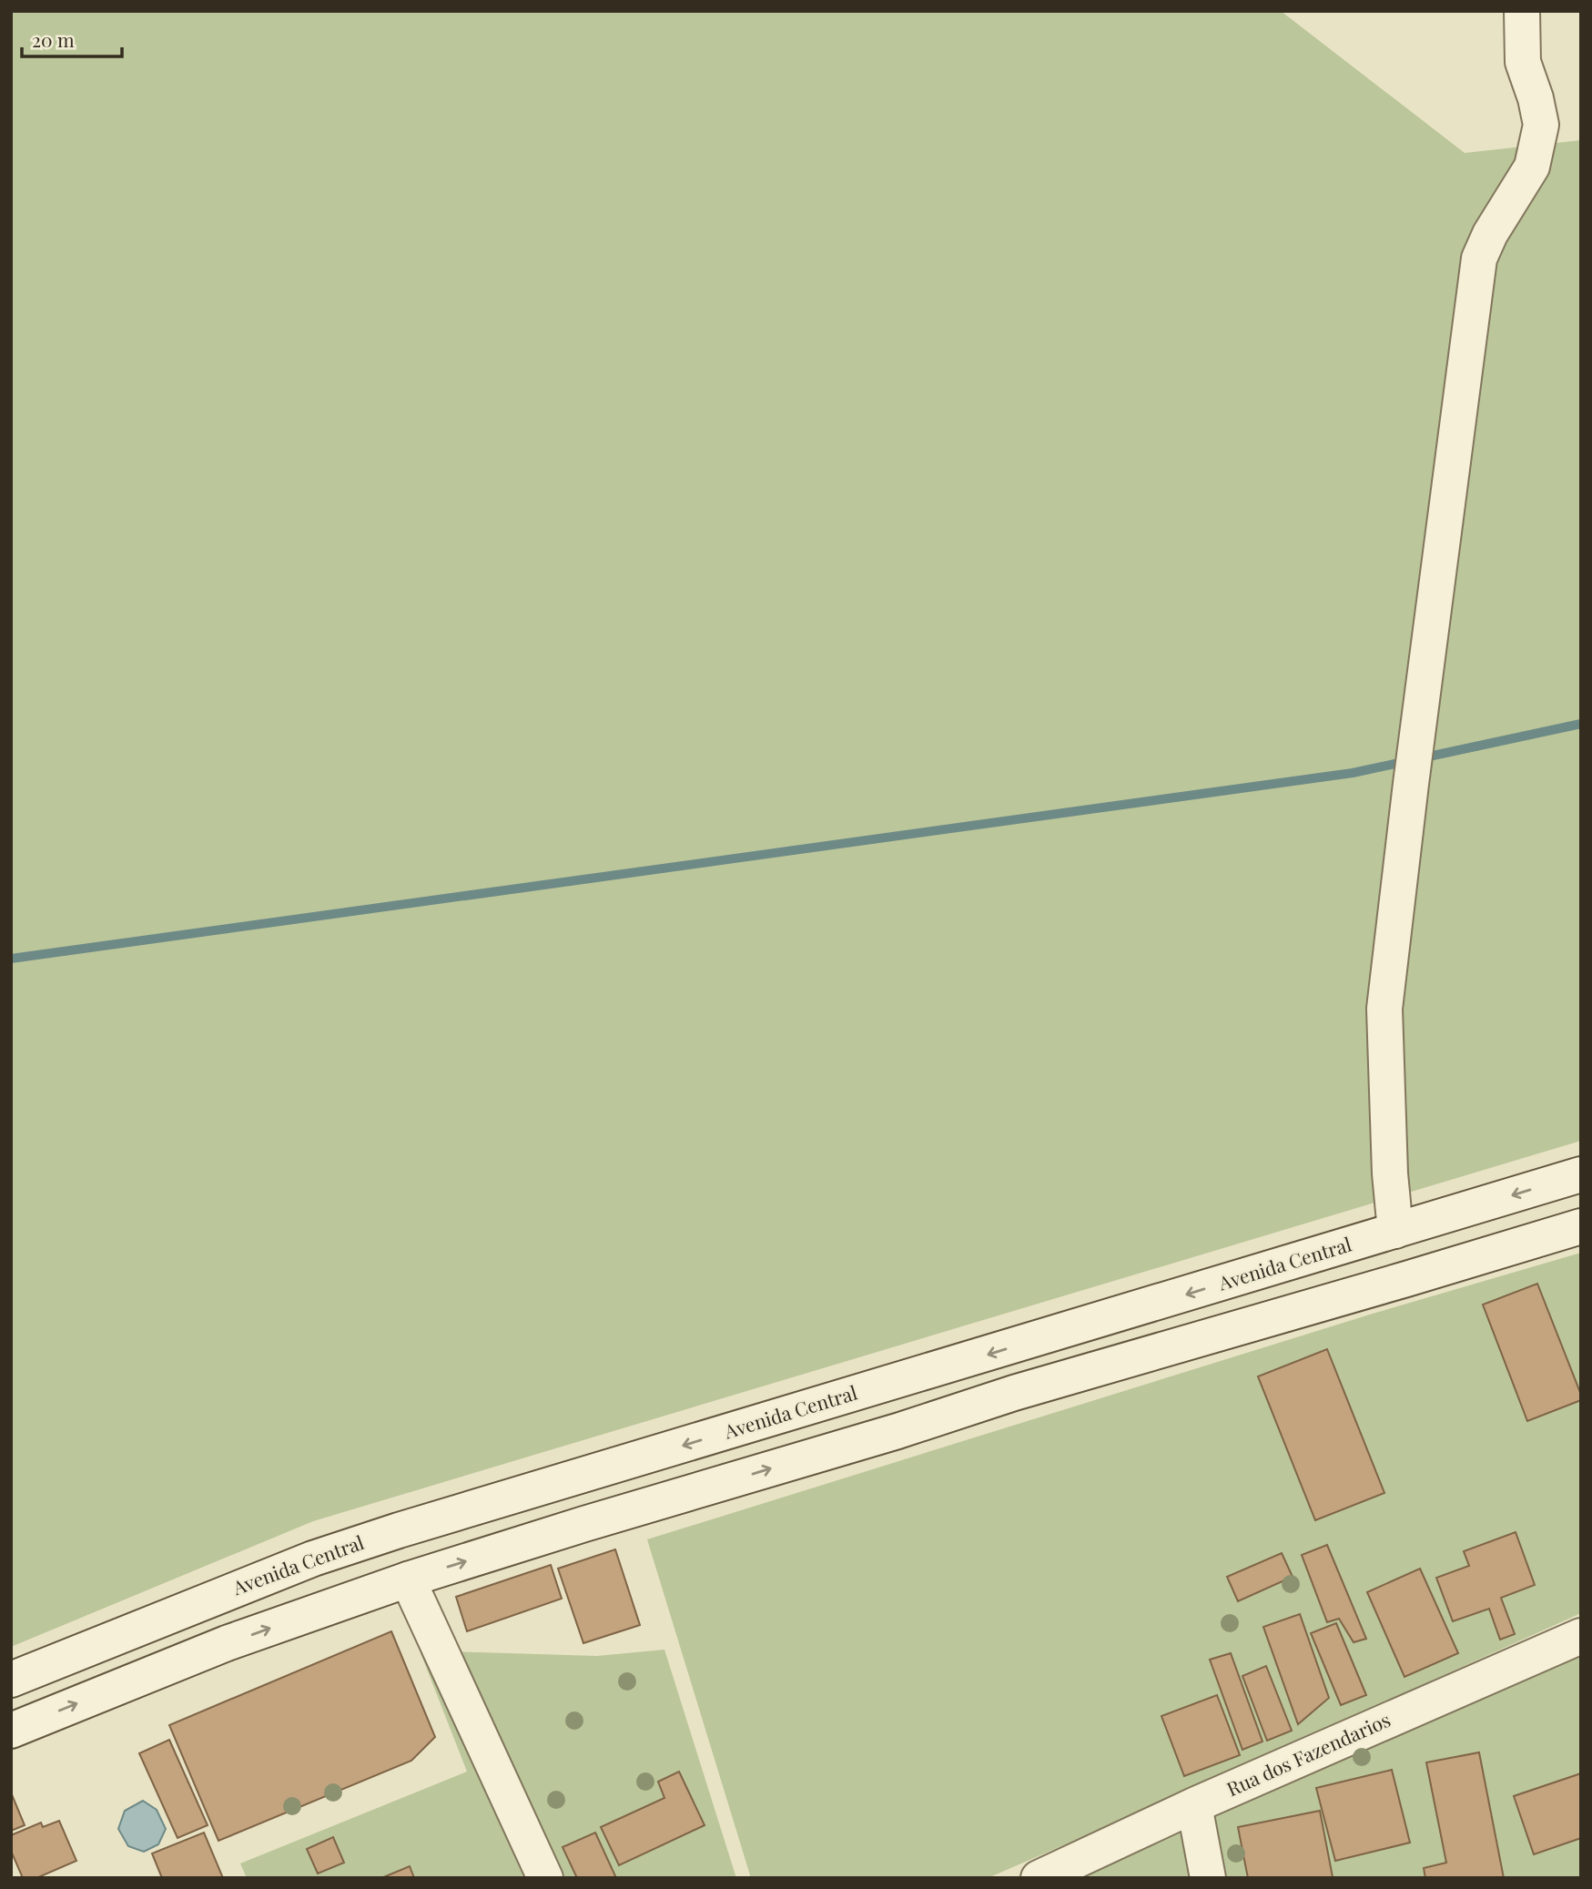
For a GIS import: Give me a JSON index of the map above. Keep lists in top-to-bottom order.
{
  "streets": {
    "main road": ["Avenida Central", "Rua dos Fazendarios"]
  },
  "scale_bar": "20 m"
}
